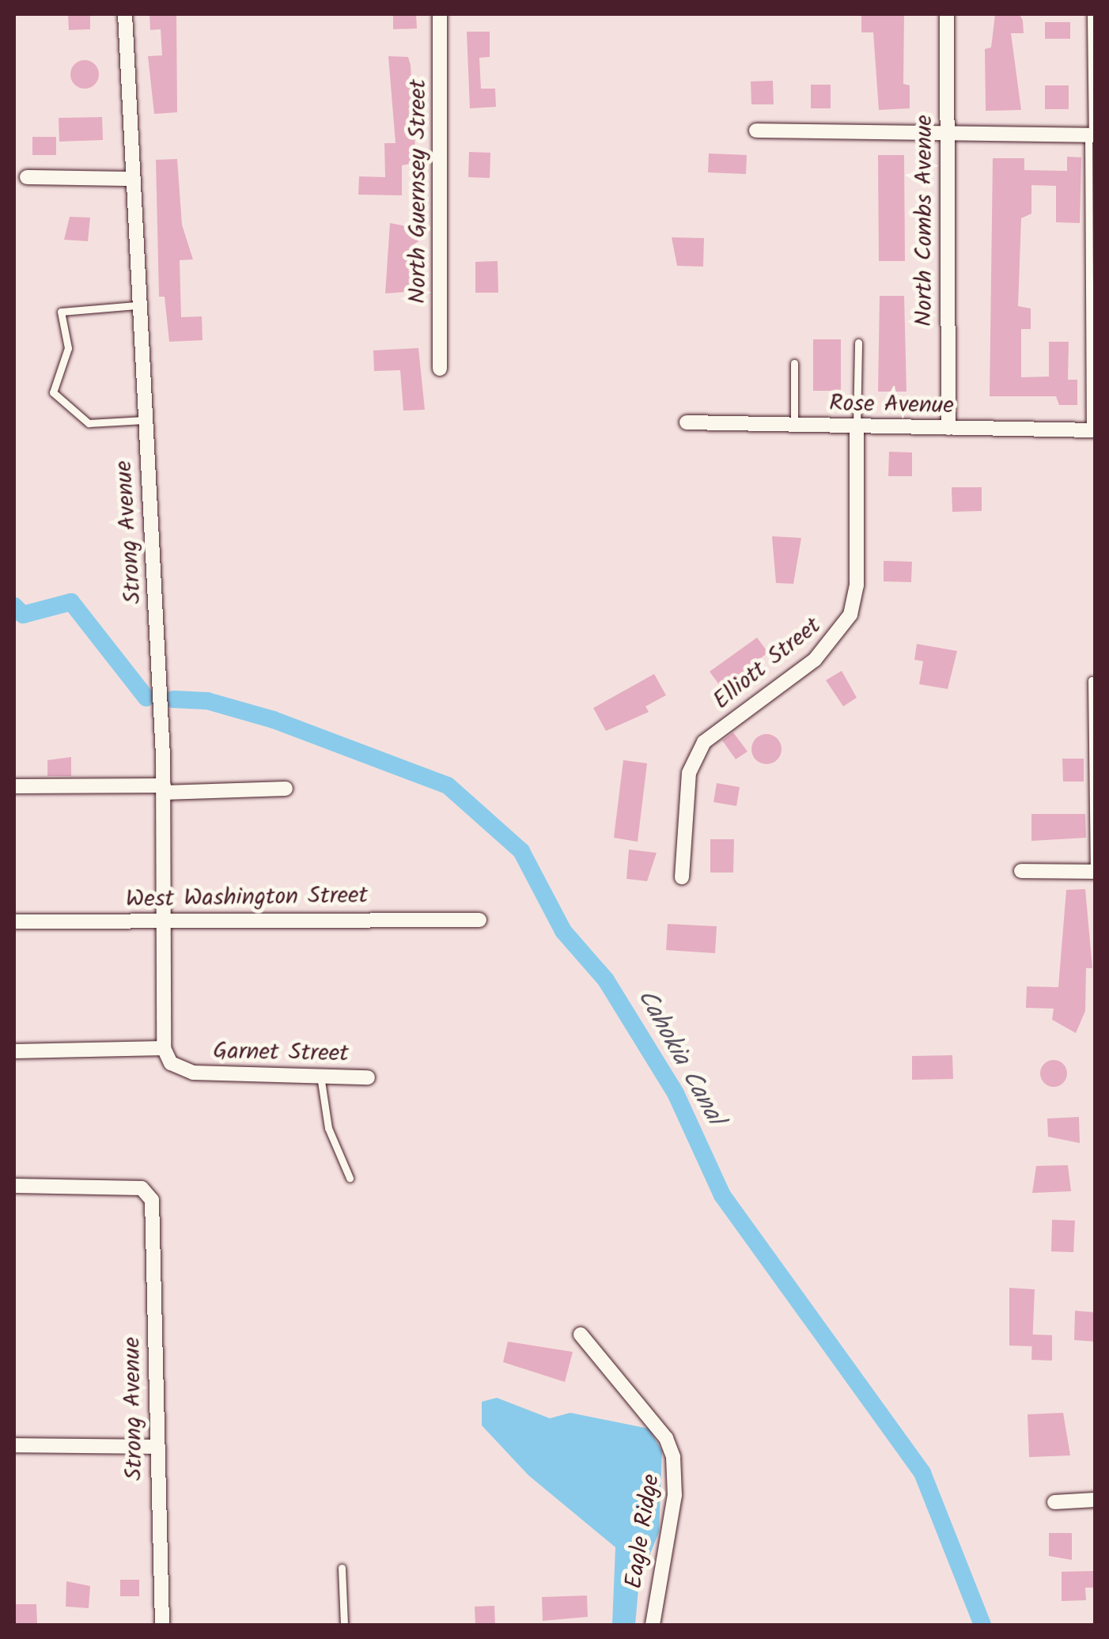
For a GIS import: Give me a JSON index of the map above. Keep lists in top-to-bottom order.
{
  "streets": {
    "street": [
      "North Guernsey Street",
      "North Combs Avenue",
      "Rose Avenue",
      "Strong Avenue",
      "Elliott Street",
      "West Washington Street",
      "Garnet Street",
      "Eagle Ridge"
    ]
  },
  "crossings": [
    ["North Combs Avenue", "Rose Avenue"],
    ["Rose Avenue", "Elliott Street"],
    ["Strong Avenue", "West Washington Street"],
    ["Strong Avenue", "Garnet Street"]
  ],
  "water": ["Cahokia Canal"]
}
